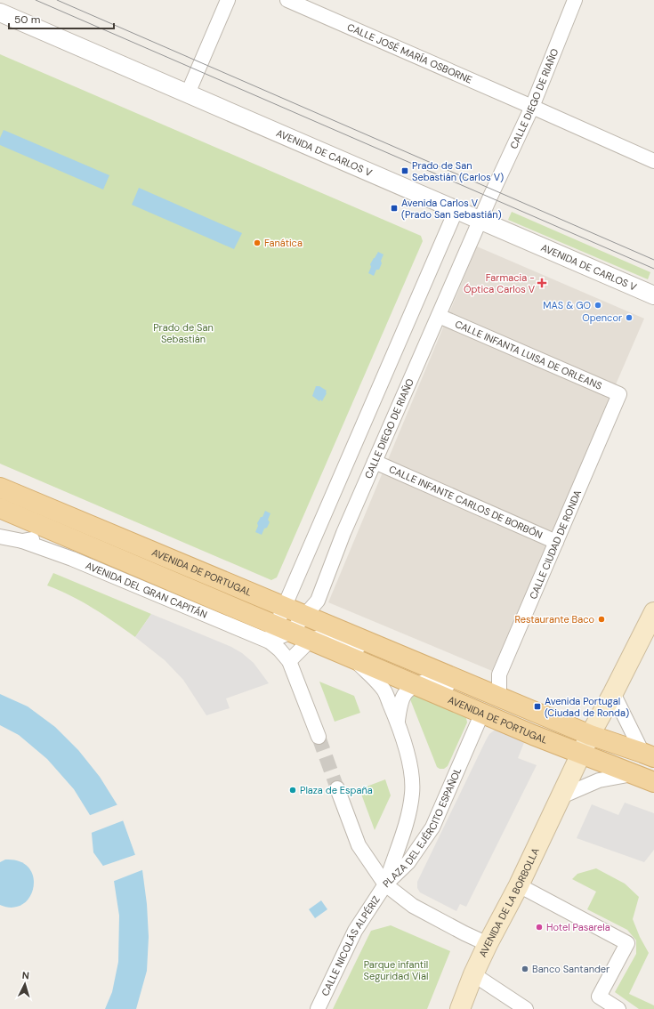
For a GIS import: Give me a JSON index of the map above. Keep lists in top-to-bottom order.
{
  "streets": {
    "main road": ["AVENIDA DE PORTUGAL", "AVENIDA DE LA BORBOLLA"],
    "street": [
      "CALLE JOSÉ MARÍA OSBORNE",
      "CALLE DIEGO DE RIAÑO",
      "AVENIDA DE CARLOS V",
      "CALLE INFANTA LUISA DE ORLEANS",
      "CALLE INFANTE CARLOS DE BORBÓN",
      "CALLE CIUDAD DE RONDA",
      "AVENIDA DEL GRAN CAPITÁN",
      "PLAZA DEL EJÉRCITO ESPAÑOL",
      "CALLE NICOLÁS ALPÉRIZ"
    ]
  },
  "crossings": [
    ["CALLE JOSÉ MARÍA OSBORNE", "CALLE DIEGO DE RIAÑO"],
    ["CALLE DIEGO DE RIAÑO", "AVENIDA DE CARLOS V"],
    ["CALLE DIEGO DE RIAÑO", "CALLE INFANTA LUISA DE ORLEANS"],
    ["CALLE DIEGO DE RIAÑO", "CALLE INFANTE CARLOS DE BORBÓN"],
    ["CALLE DIEGO DE RIAÑO", "AVENIDA DE PORTUGAL"],
    ["CALLE DIEGO DE RIAÑO", "AVENIDA DEL GRAN CAPITÁN"],
    ["CALLE INFANTA LUISA DE ORLEANS", "CALLE CIUDAD DE RONDA"],
    ["CALLE INFANTE CARLOS DE BORBÓN", "CALLE CIUDAD DE RONDA"],
    ["CALLE CIUDAD DE RONDA", "AVENIDA DE PORTUGAL"],
    ["AVENIDA DE PORTUGAL", "AVENIDA DEL GRAN CAPITÁN"],
    ["AVENIDA DE PORTUGAL", "PLAZA DEL EJÉRCITO ESPAÑOL"],
    ["AVENIDA DE PORTUGAL", "AVENIDA DE LA BORBOLLA"],
    ["PLAZA DEL EJÉRCITO ESPAÑOL", "CALLE NICOLÁS ALPÉRIZ"]
  ],
  "parks": ["Prado de San Sebastián", "Parque infantil Seguridad Vial"],
  "places": {
    "transit": ["Prado de San Sebastián (Carlos V)", "Avenida Carlos V (Prado San Sebastián)", "Avenida Portugal (Ciudad de Ronda)"],
    "other": [
      "Fanática",
      "MAS & GO",
      "Opencor",
      "Restaurante Baco",
      "Plaza de España",
      "Hotel Pasarela",
      "Banco Santander"
    ],
    "health": ["Farmacia - Óptica Carlos V"]
  },
  "scale_bar": "50 m",
  "north": "top"
}
